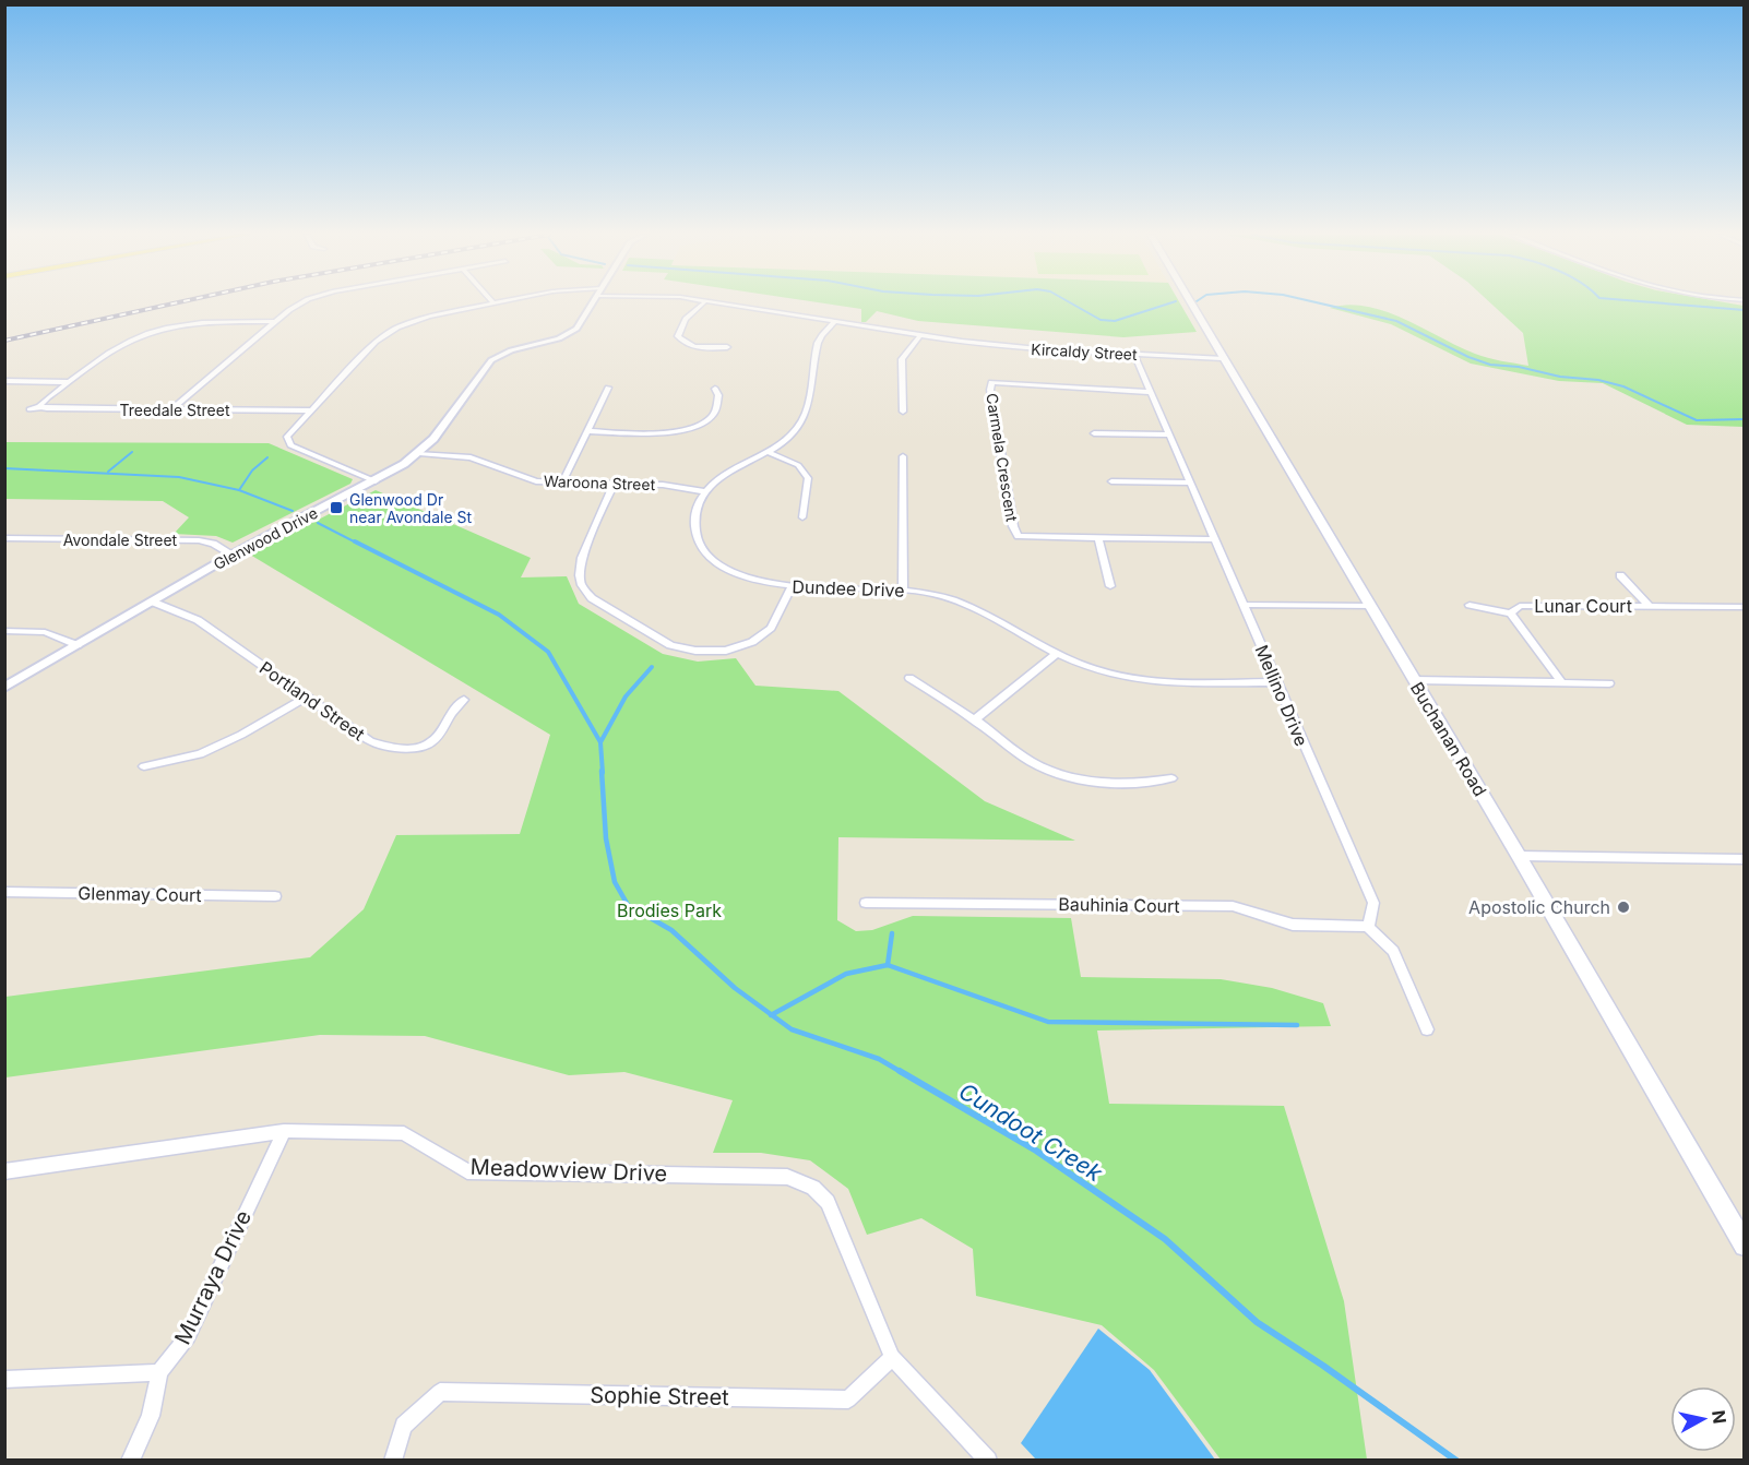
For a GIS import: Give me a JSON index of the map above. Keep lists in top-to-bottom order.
{
  "streets": {
    "main road": ["Buchanan Road"],
    "street": [
      "Kircaldy Street",
      "Treedale Street",
      "Carmela Crescent",
      "Waroona Street",
      "Glenwood Drive",
      "Avondale Street",
      "Dundee Drive",
      "Lunar Court",
      "Mellino Drive",
      "Portland Street",
      "Glenmay Court",
      "Bauhinia Court",
      "Meadowview Drive",
      "Murraya Drive",
      "Sophie Street"
    ]
  },
  "crossings": [
    ["Kircaldy Street", "Treedale Street"],
    ["Kircaldy Street", "Glenwood Drive"],
    ["Kircaldy Street", "Mellino Drive"],
    ["Kircaldy Street", "Buchanan Road"],
    ["Carmela Crescent", "Mellino Drive"],
    ["Waroona Street", "Glenwood Drive"],
    ["Waroona Street", "Dundee Drive"],
    ["Glenwood Drive", "Avondale Street"],
    ["Glenwood Drive", "Portland Street"],
    ["Dundee Drive", "Mellino Drive"],
    ["Mellino Drive", "Bauhinia Court"],
    ["Meadowview Drive", "Murraya Drive"],
    ["Meadowview Drive", "Sophie Street"]
  ],
  "water": ["Cundoot Creek"],
  "parks": ["Brodies Park"],
  "places": {
    "transit": ["Glenwood Dr near Avondale St"],
    "other": ["Apostolic Church"]
  },
  "north": "right"
}
